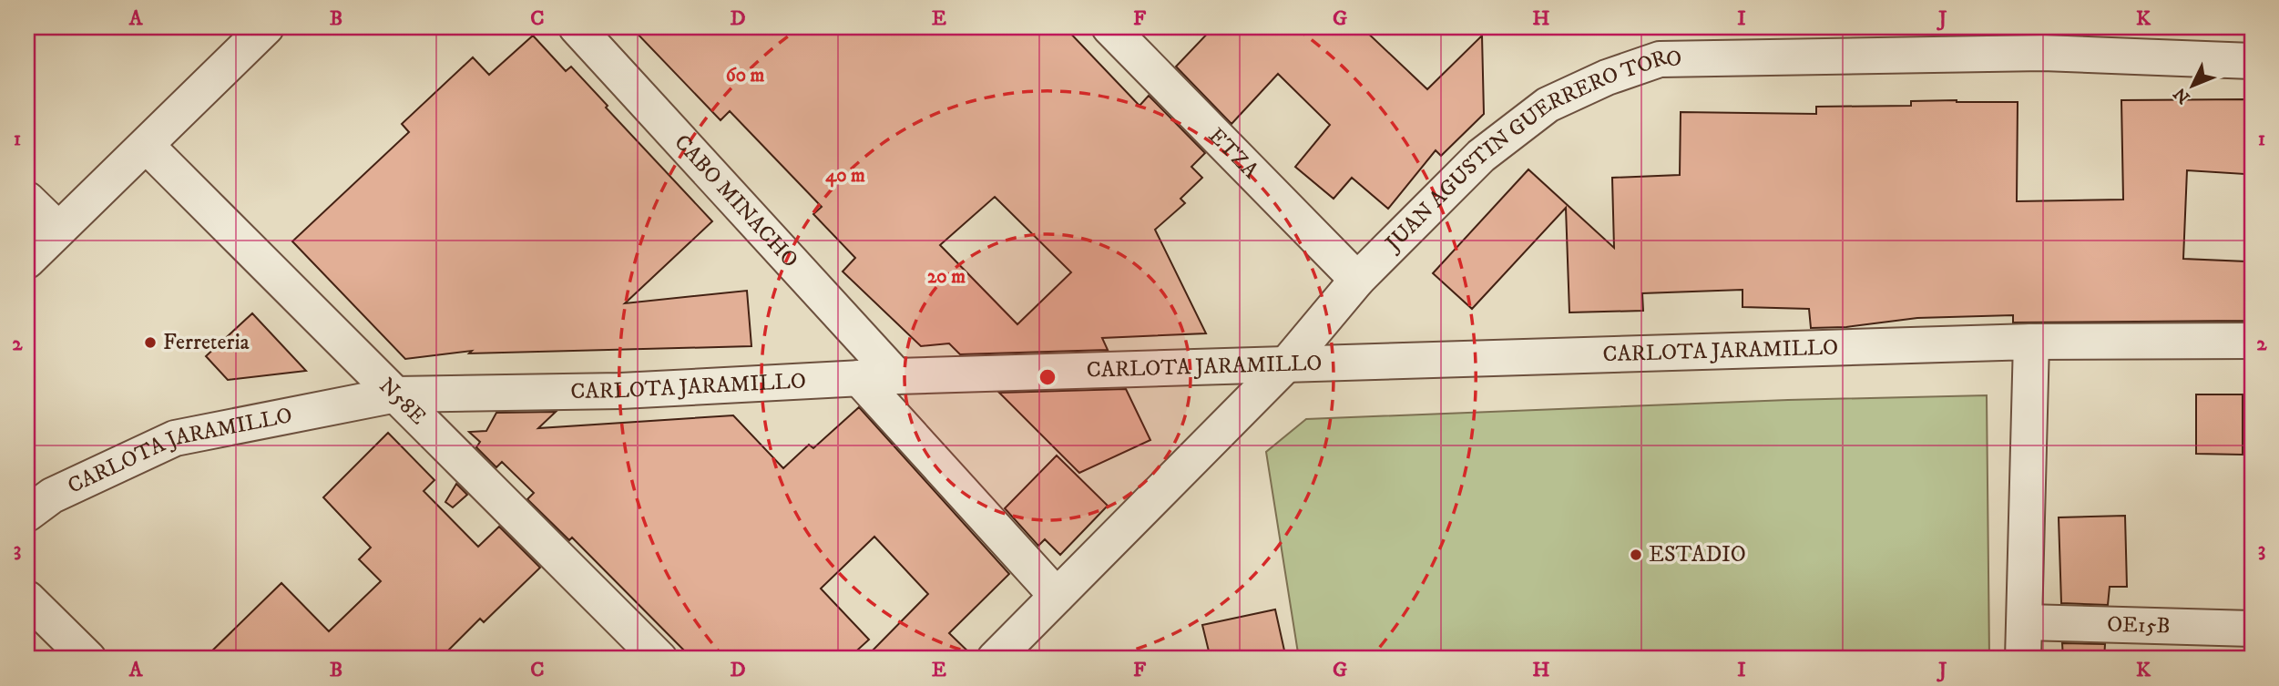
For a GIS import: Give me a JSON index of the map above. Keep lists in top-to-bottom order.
{
  "streets": {
    "street": [
      "ETZA",
      "JUAN AGUSTIN GUERRERO TORO",
      "CABO MINACHO",
      "CARLOTA JARAMILLO",
      "N58E",
      "OE15B"
    ]
  },
  "crossings": [
    ["ETZA", "JUAN AGUSTIN GUERRERO TORO"],
    ["JUAN AGUSTIN GUERRERO TORO", "CARLOTA JARAMILLO"],
    ["CABO MINACHO", "CARLOTA JARAMILLO"],
    ["CARLOTA JARAMILLO", "N58E"]
  ],
  "places": ["Ferreteria", "ESTADIO"],
  "north": "bottom left",
  "grid": {
    "columns": [
      "A",
      "B",
      "C",
      "D",
      "E",
      "F",
      "G",
      "H",
      "I",
      "J",
      "K"
    ],
    "rows": ["1", "2", "3"]
  },
  "rings": ["60 m", "40 m", "20 m"]
}
